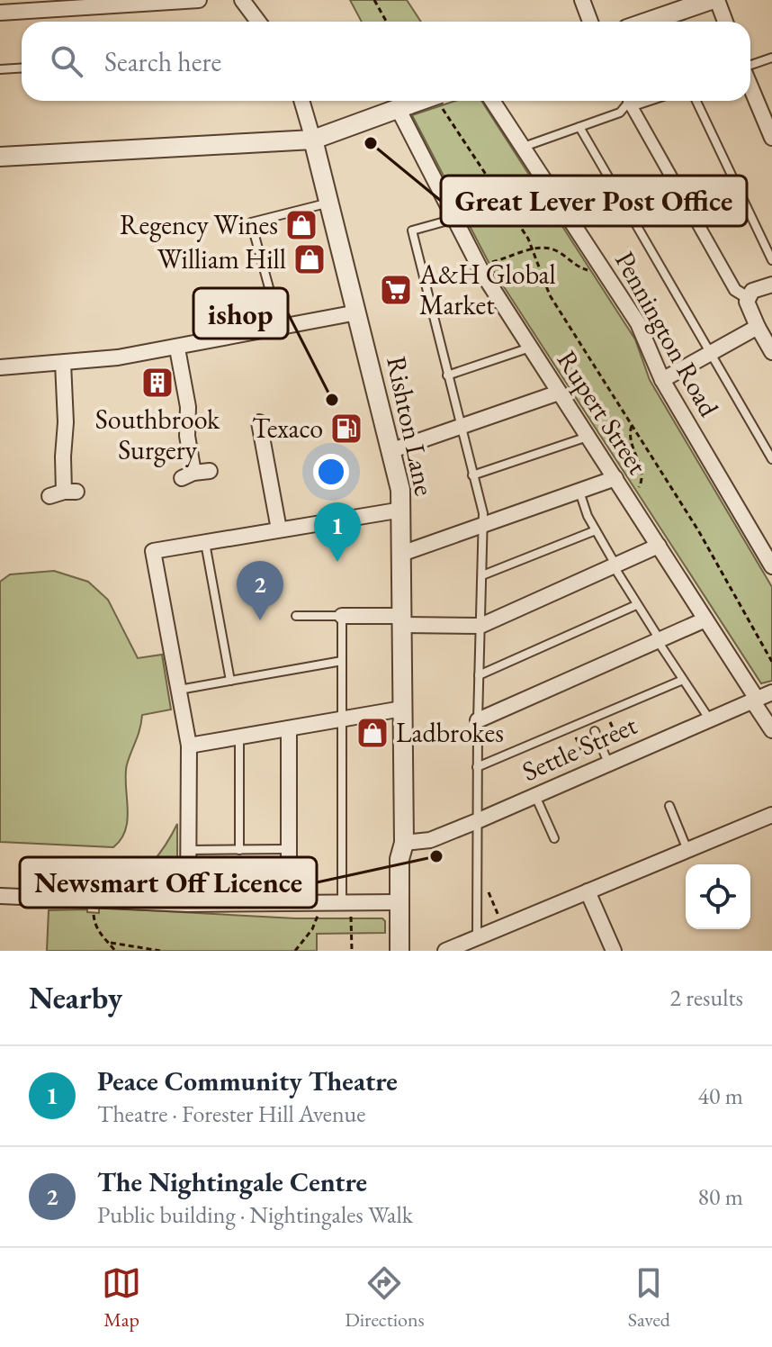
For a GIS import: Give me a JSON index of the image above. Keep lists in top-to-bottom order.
{
  "streets": {
    "street": [
      "Pennington Road",
      "Rupert Street",
      "Rishton Lane",
      "Settle Street"
    ]
  },
  "crossings": [
    ["Rupert Street", "Settle Street"],
    ["Rishton Lane", "Settle Street"]
  ],
  "places": {
    "other": ["Great Lever Post Office", "ishop", "Newsmart Off Licence"],
    "shop": ["Regency Wines", "William Hill", "Ladbrokes"],
    "supermarket": ["A&H Global Market"],
    "building": ["Southbrook Surgery"],
    "fuel station": ["Texaco"]
  },
  "page": {
    "search": "Search here",
    "pins": ["1", "2"],
    "heading": ["Nearby", "2 results"],
    "list": [
      {
        "mark": "1",
        "name": "Peace Community Theatre",
        "note": "Theatre · Forester Hill Avenue",
        "value": "40 m"
      },
      {
        "mark": "2",
        "name": "The Nightingale Centre",
        "note": "Public building · Nightingales Walk",
        "value": "80 m"
      }
    ],
    "nav": ["Map", "Directions", "Saved"]
  }
}
